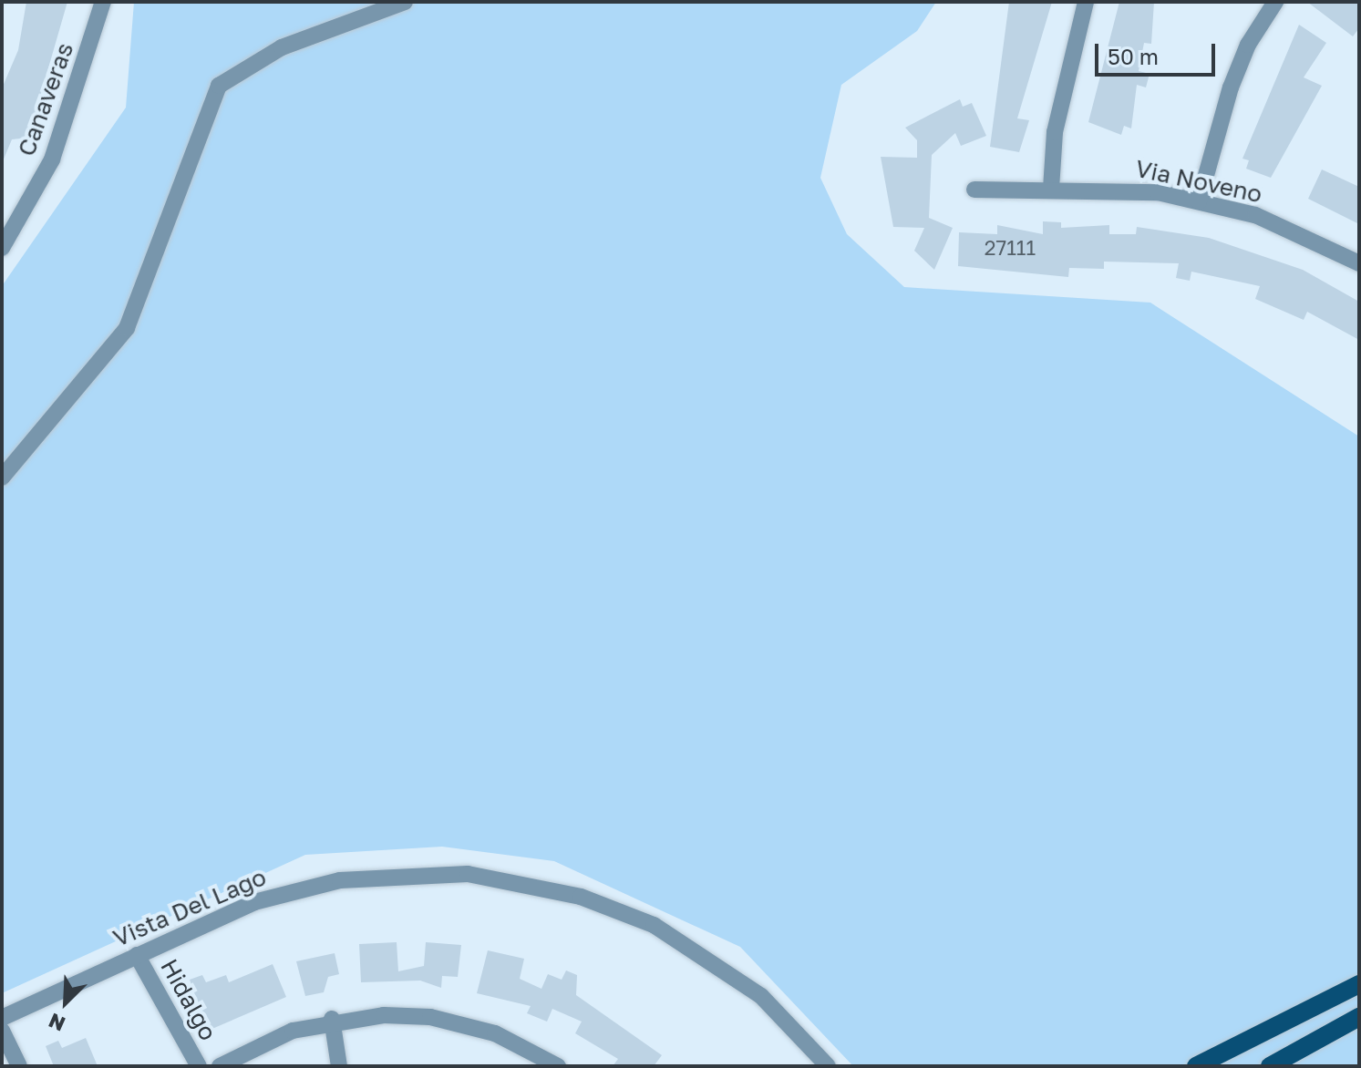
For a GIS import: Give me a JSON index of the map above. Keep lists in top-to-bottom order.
{
  "streets": {
    "street": [
      "Canaveras",
      "Via Noveno",
      "Vista Del Lago",
      "Hidalgo"
    ]
  },
  "crossings": [
    ["Vista Del Lago", "Hidalgo"]
  ],
  "house_numbers": ["27111"],
  "scale_bar": "50 m",
  "north": "bottom left"
}
